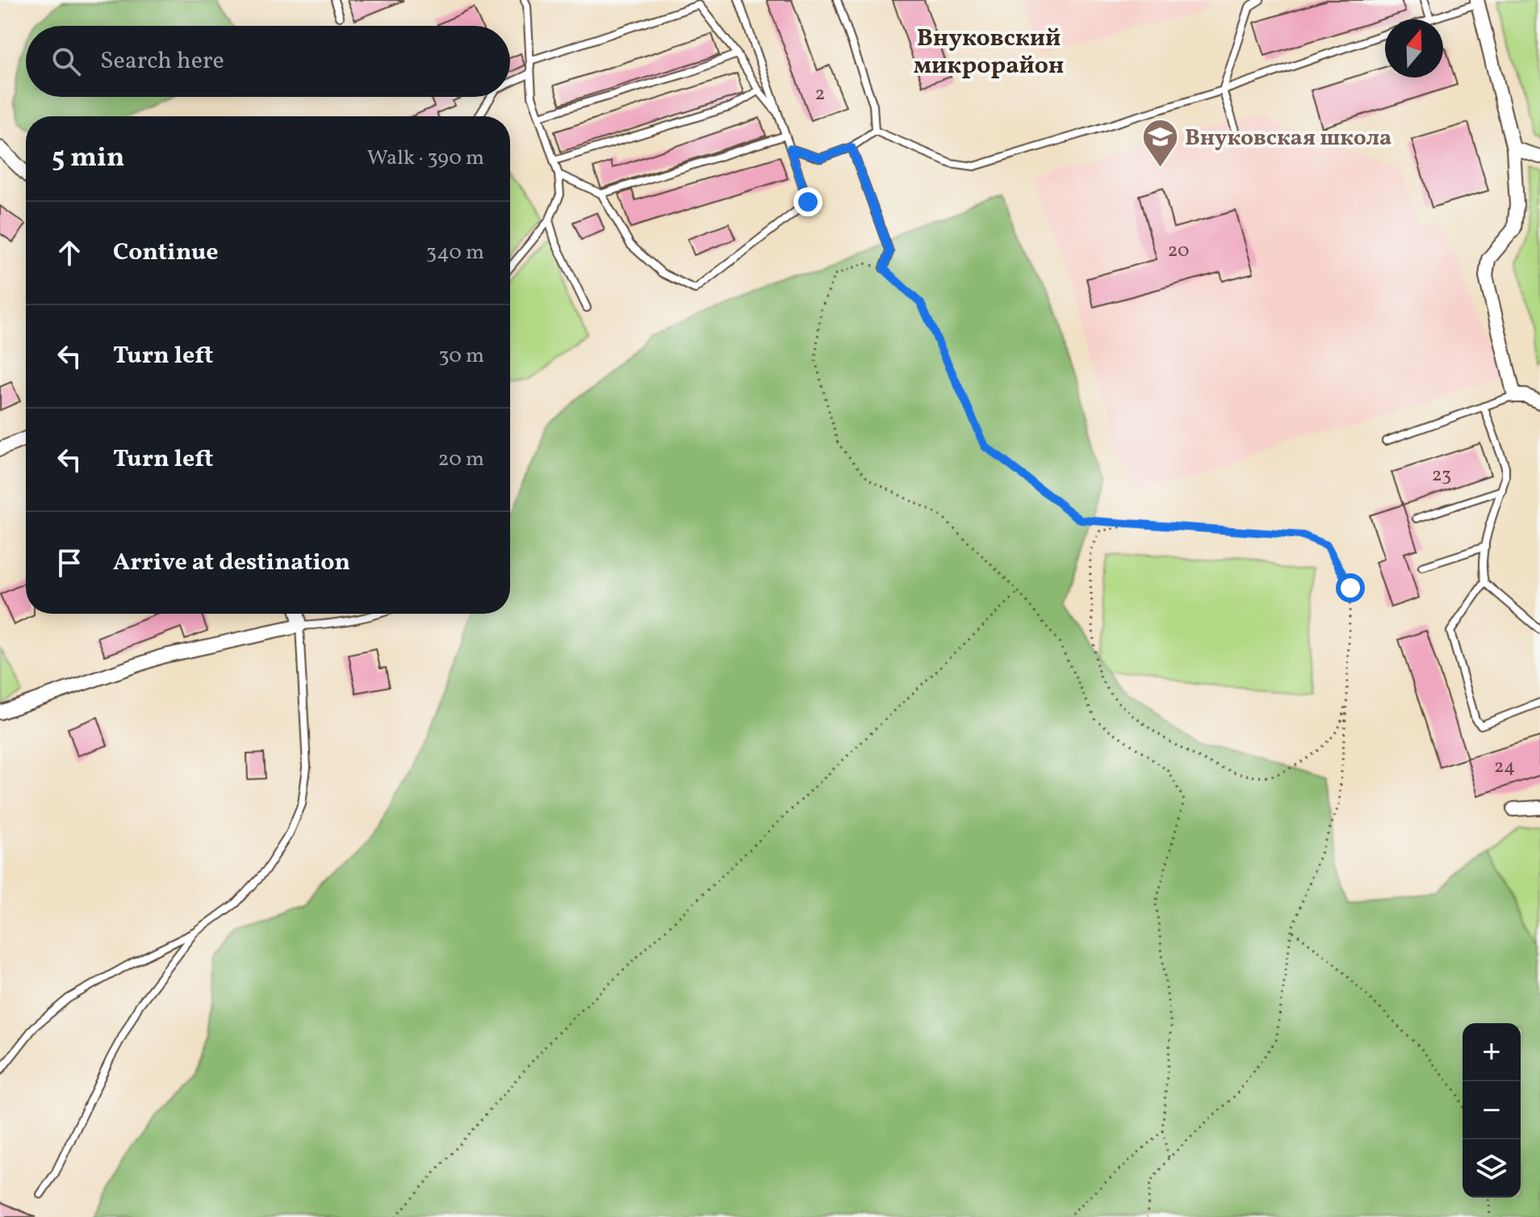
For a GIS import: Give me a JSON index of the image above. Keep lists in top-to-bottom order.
{
  "districts": ["Внуковский микрорайон"],
  "places": {
    "school or university": ["Внуковская школа"]
  },
  "house_numbers": [
    "2",
    "20",
    "23",
    "24"
  ],
  "north": "top",
  "page": {
    "search": "Search here",
    "heading": ["5 min", "Walk · 390 m"],
    "list": [
      ["Continue", "340 m"],
      ["Turn left", "30 m"],
      ["Turn left", "20 m"],
      "Arrive at destination"
    ],
    "map_buttons": ["+", "−"]
  }
}
